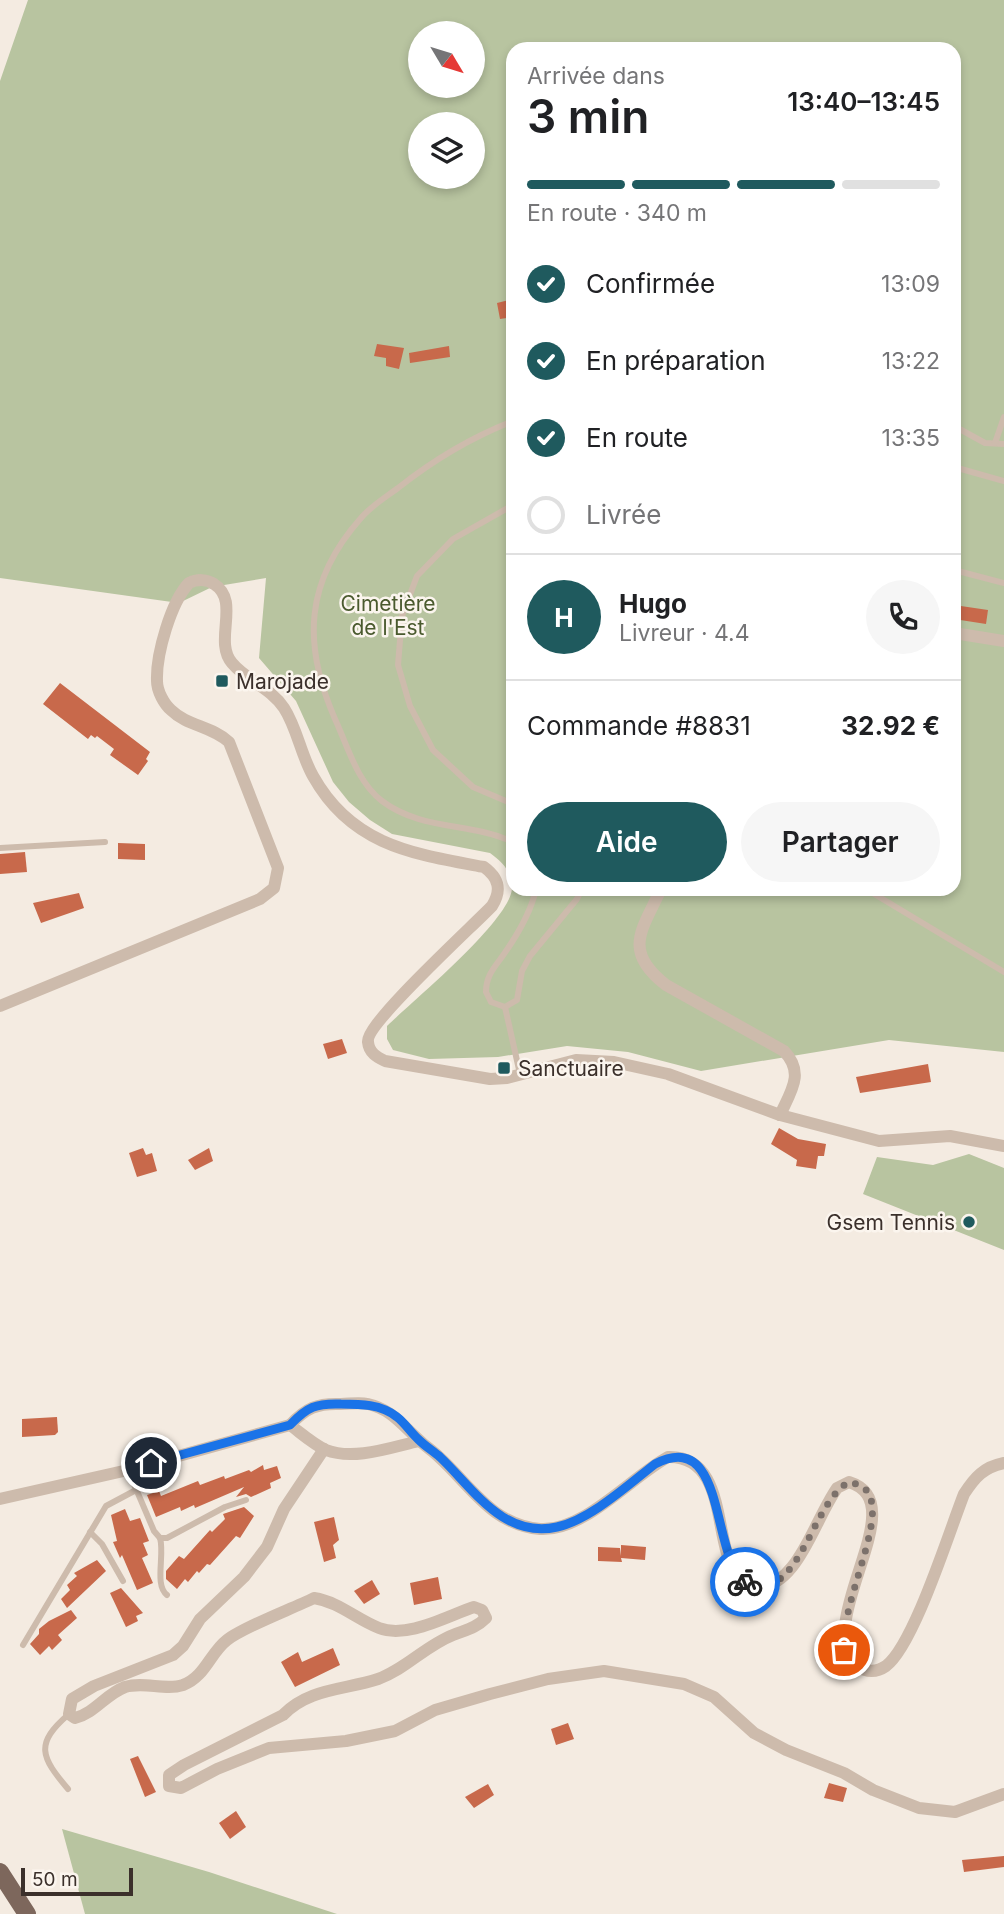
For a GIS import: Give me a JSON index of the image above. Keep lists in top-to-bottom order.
{
  "parks": ["Cimetière de l'Est"],
  "places": {
    "transit": ["Marojade", "Sanctuaire"],
    "other": ["Gsem Tennis"]
  },
  "scale_bar": "50 m",
  "north": "bottom right",
  "page": {
    "heading": ["3 min", "Arrivée dans", "13:40–13:45"],
    "panel": [
      "Hugo",
      "Livreur · 4.4",
      "Commande #8831",
      "32.92 €"
    ],
    "bar": "En route · 340 m",
    "list": [
      ["Confirmée", "13:09"],
      ["En préparation", "13:22"],
      ["En route", "13:35"],
      "Livrée"
    ],
    "round": "H",
    "buttons": ["Aide", "Partager"],
    "scale": "50 m"
  }
}
